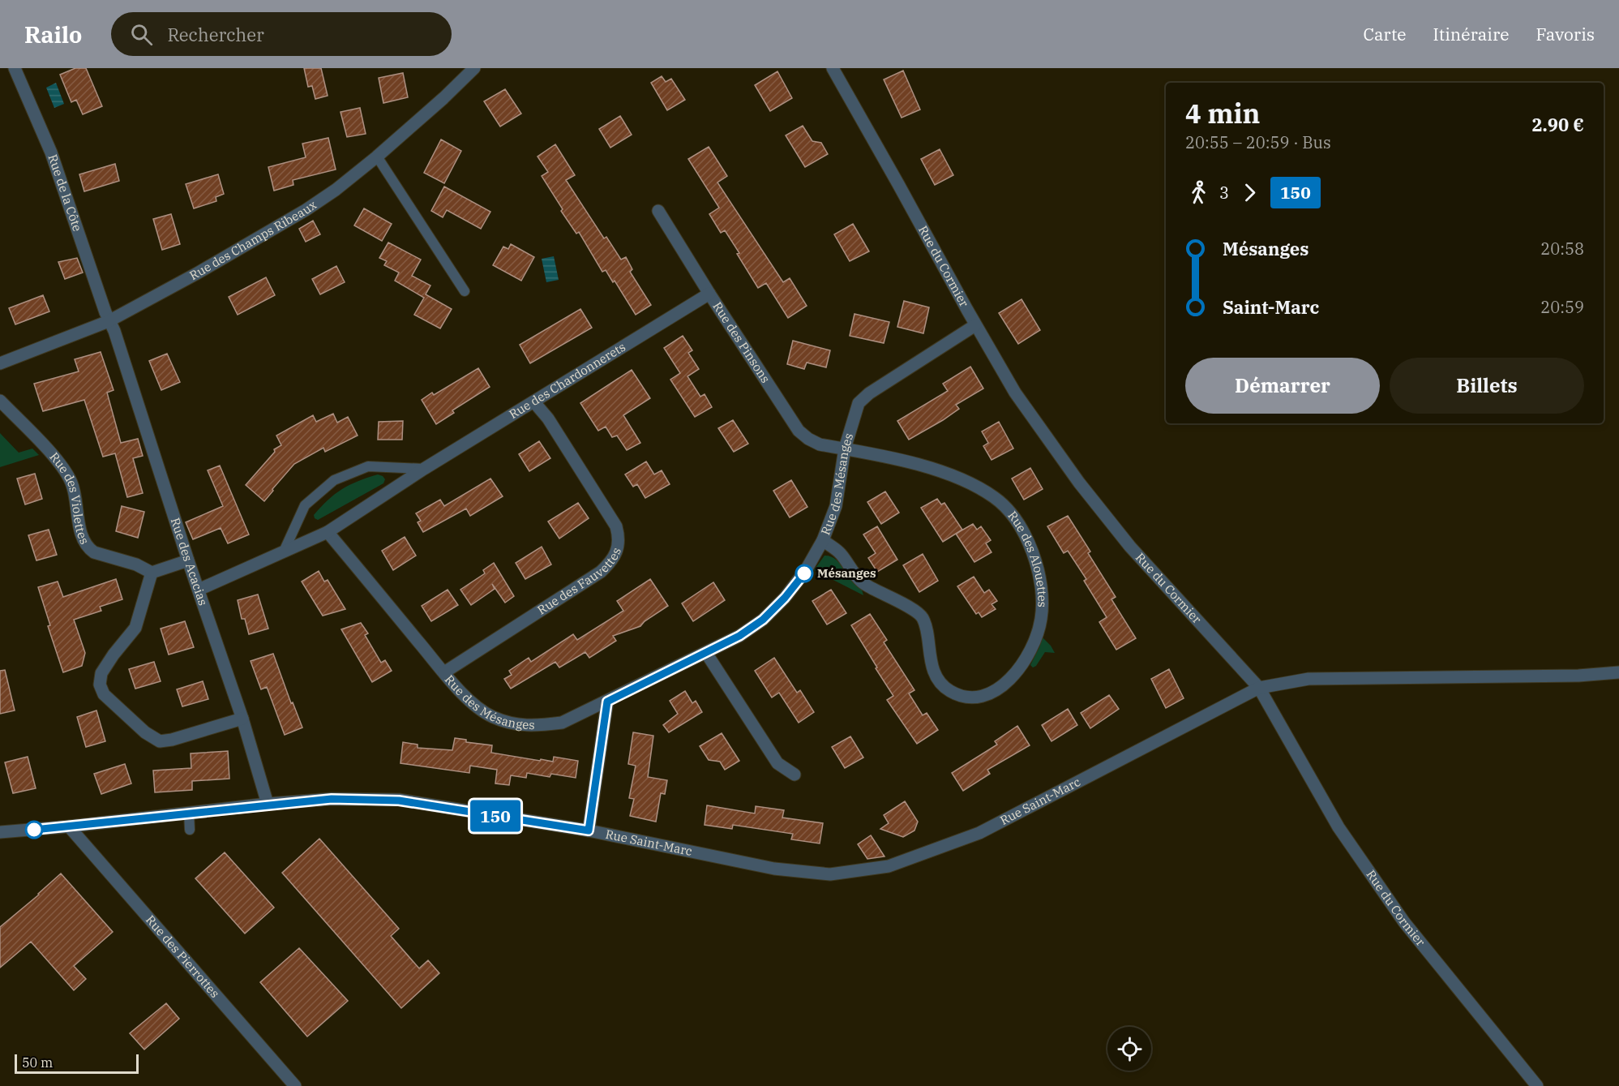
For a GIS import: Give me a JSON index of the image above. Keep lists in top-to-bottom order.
{
  "streets": {
    "street": [
      "Rue de la Côte",
      "Rue des Champs Ribeaux",
      "Rue du Cormier",
      "Rue des Pinsons",
      "Rue des Chardonnerets",
      "Rue des Mésanges",
      "Rue des Violettes",
      "Rue des Alouettes",
      "Rue des Acacias",
      "Rue des Fauvettes",
      "Rue Saint-Marc",
      "Rue des Pierrottes"
    ]
  },
  "crossings": [
    ["Rue de la Côte", "Rue des Champs Ribeaux"],
    ["Rue de la Côte", "Rue des Acacias"],
    ["Rue des Champs Ribeaux", "Rue des Acacias"],
    ["Rue du Cormier", "Rue des Mésanges"],
    ["Rue du Cormier", "Rue Saint-Marc"],
    ["Rue des Pinsons", "Rue des Chardonnerets"],
    ["Rue des Pinsons", "Rue des Mésanges"],
    ["Rue des Pinsons", "Rue des Alouettes"],
    ["Rue des Chardonnerets", "Rue des Mésanges"],
    ["Rue des Chardonnerets", "Rue des Acacias"],
    ["Rue des Chardonnerets", "Rue des Fauvettes"],
    ["Rue des Mésanges", "Rue des Alouettes"],
    ["Rue des Mésanges", "Rue des Fauvettes"],
    ["Rue des Acacias", "Rue Saint-Marc"],
    ["Rue Saint-Marc", "Rue des Pierrottes"]
  ],
  "places": ["Mésanges"],
  "lines": ["bus line 150"],
  "scale_bar": "50 m",
  "page": {
    "header": "Railo",
    "search": "Rechercher",
    "nav": ["Carte", "Itinéraire", "Favoris"],
    "on_map": "150",
    "heading": ["4 min", "20:55 – 20:59 · Bus", "2.90 €"],
    "legs": ["3", "150"],
    "list": [
      {
        "name": "Mésanges",
        "value": "20:58"
      },
      {
        "name": "Saint-Marc",
        "value": "20:59"
      }
    ],
    "buttons": ["Démarrer", "Billets"],
    "scale": "50 m"
  }
}
